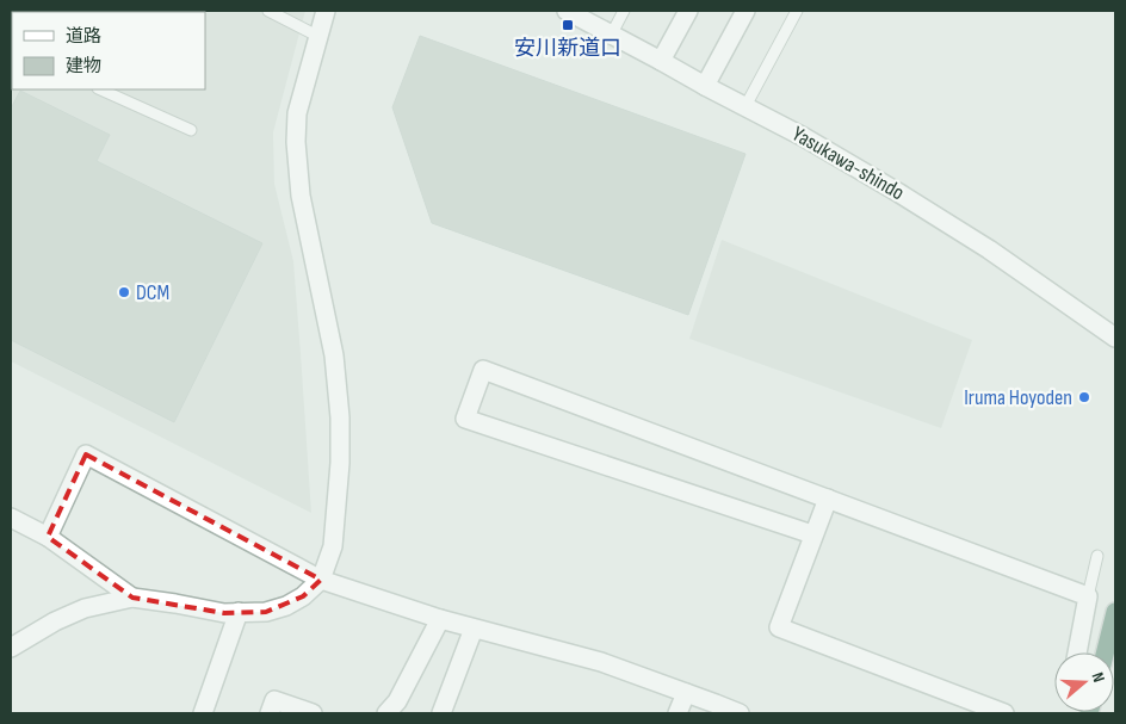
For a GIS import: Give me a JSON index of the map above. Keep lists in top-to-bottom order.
{
  "streets": {
    "street": ["Yasukawa-shindo"]
  },
  "places": {
    "transit": ["安川新道口"],
    "other": ["DCM", "Iruma Hoyoden"]
  },
  "legend": ["道路", "建物"],
  "north": "right"
}
